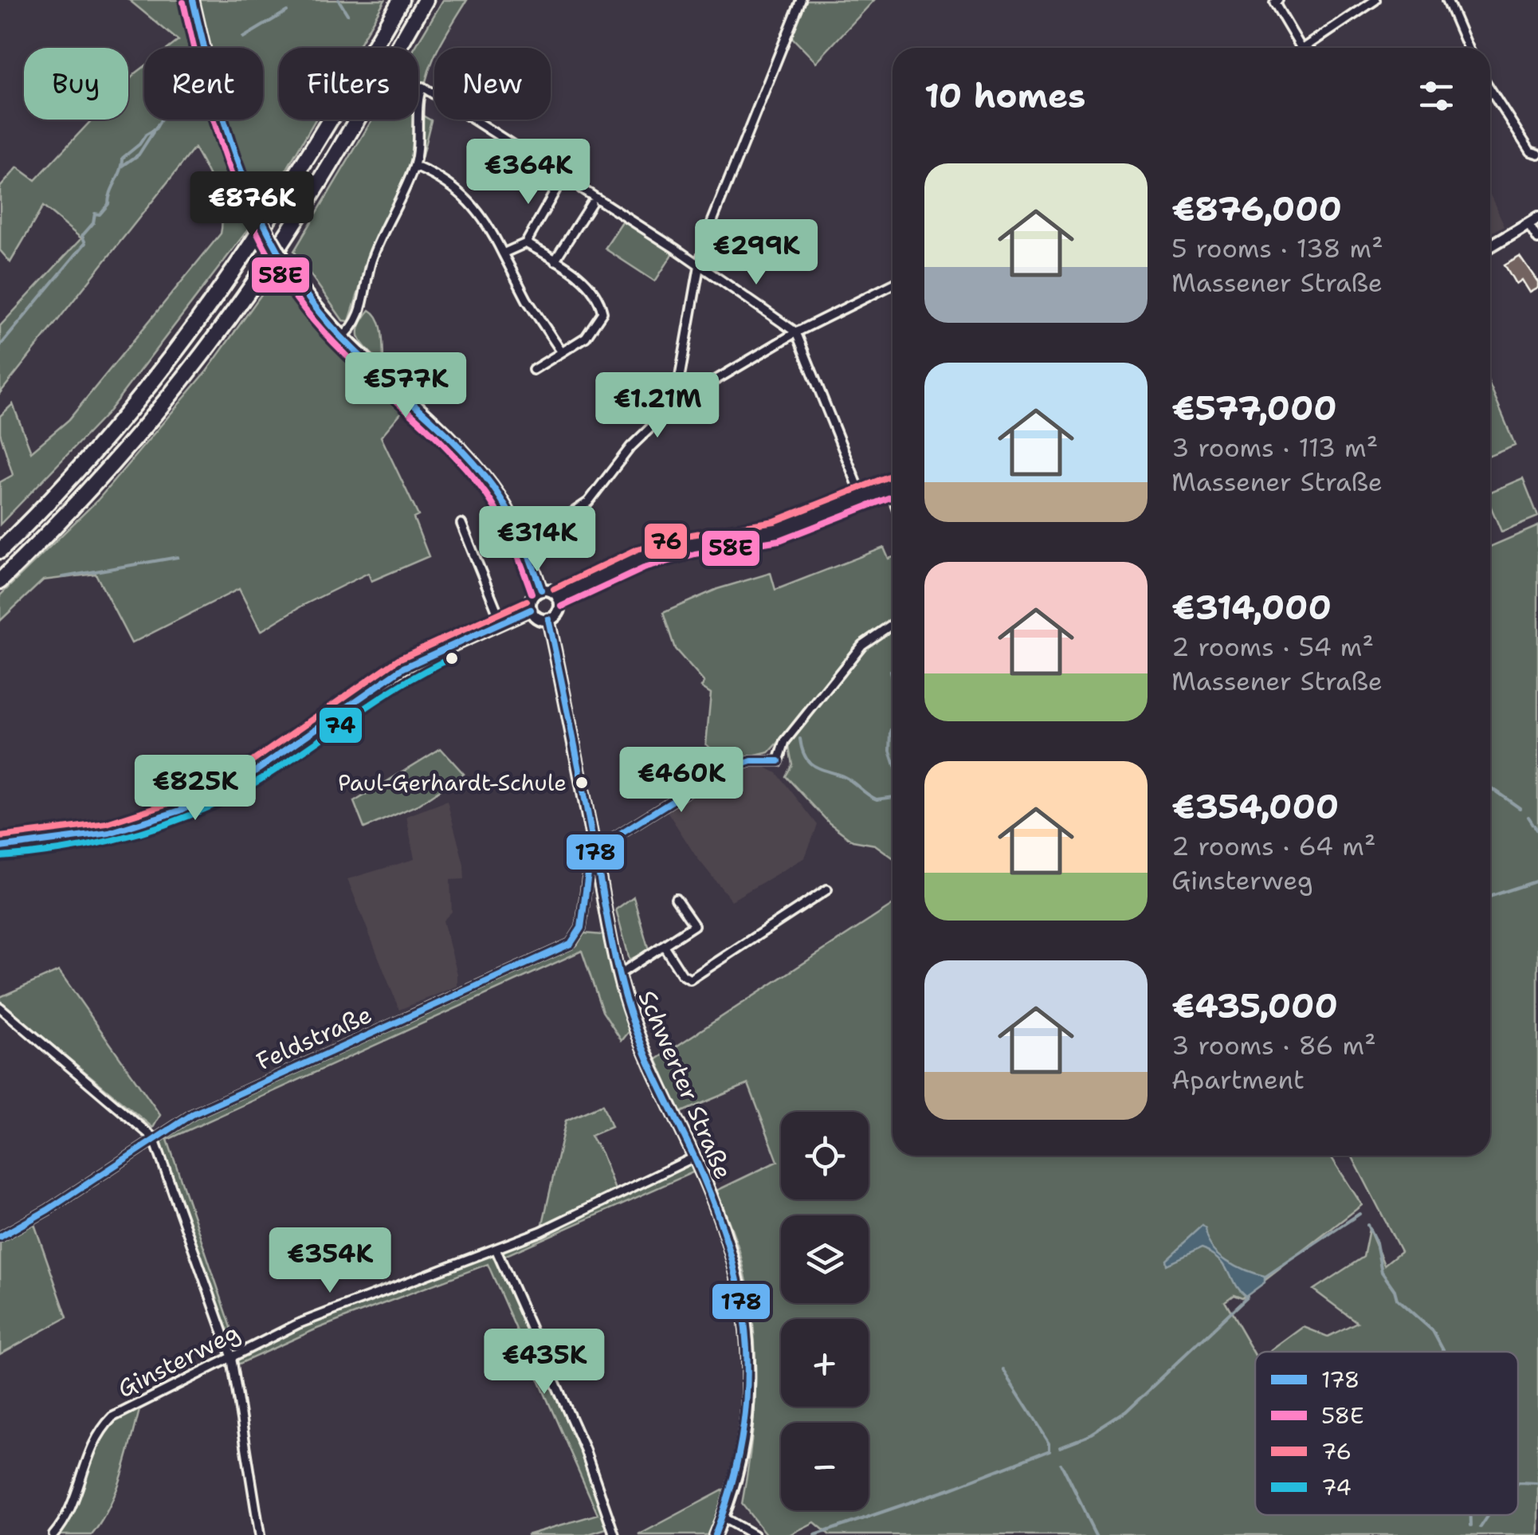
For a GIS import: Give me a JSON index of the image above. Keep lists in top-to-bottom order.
{
  "streets": {
    "main road": ["Schwerter Straße"],
    "street": ["Feldstraße", "Ginsterweg"]
  },
  "crossings": [
    ["Feldstraße", "Schwerter Straße"],
    ["Schwerter Straße", "Ginsterweg"]
  ],
  "places": ["Paul-Gerhardt-Schule"],
  "lines": [
    "transit line 178",
    "transit line 58E",
    "transit line 76",
    "transit line 74"
  ],
  "legend": [
    "178",
    "58E",
    "76",
    "74"
  ],
  "page": {
    "chip": [
      "Buy",
      "Rent",
      "Filters",
      "New"
    ],
    "heading": "10 homes",
    "price": [
      "€364K",
      "€876K",
      "€299K",
      "€577K",
      "€1.21M",
      "€314K",
      "€460K",
      "€825K",
      "€354K",
      "€435K"
    ],
    "list": [
      {
        "name": "€876,000",
        "note": "5 rooms · 138 m² · Massener Straße"
      },
      {
        "name": "€577,000",
        "note": "3 rooms · 113 m² · Massener Straße"
      },
      {
        "name": "€314,000",
        "note": "2 rooms · 54 m² · Massener Straße"
      },
      {
        "name": "€354,000",
        "note": "2 rooms · 64 m² · Ginsterweg"
      },
      {
        "name": "€435,000",
        "note": "3 rooms · 86 m² · Apartment"
      }
    ],
    "map_buttons": ["+", "−"]
  }
}
